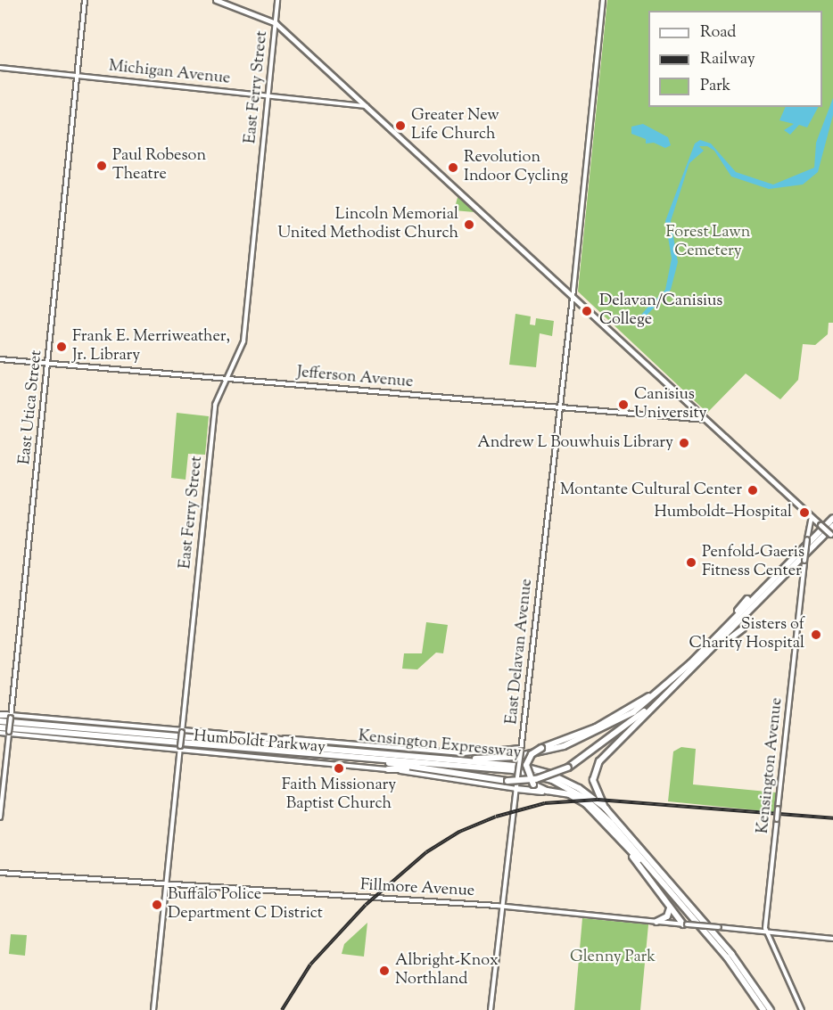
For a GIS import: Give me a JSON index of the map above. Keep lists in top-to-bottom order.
{
  "streets": {
    "highway": ["Kensington Expressway"],
    "street": [
      "Michigan Avenue",
      "East Ferry Street",
      "Jefferson Avenue",
      "East Utica Street",
      "East Delavan Avenue",
      "Humboldt Parkway",
      "Kensington Avenue",
      "Fillmore Avenue"
    ]
  },
  "crossings": [
    ["Michigan Avenue", "East Ferry Street"],
    ["Michigan Avenue", "East Utica Street"],
    ["East Ferry Street", "Jefferson Avenue"],
    ["East Ferry Street", "Humboldt Parkway"],
    ["East Ferry Street", "Fillmore Avenue"],
    ["Jefferson Avenue", "East Utica Street"],
    ["Jefferson Avenue", "East Delavan Avenue"],
    ["East Utica Street", "Humboldt Parkway"],
    ["East Delavan Avenue", "Humboldt Parkway"],
    ["East Delavan Avenue", "Fillmore Avenue"],
    ["Kensington Avenue", "Fillmore Avenue"]
  ],
  "parks": ["Forest Lawn Cemetery", "Glenny Park"],
  "places": [
    "Greater New Life Church",
    "Paul Robeson Theatre",
    "Revolution Indoor Cycling",
    "Lincoln Memorial United Methodist Church",
    "Delavan/Canisius College",
    "Frank E. Merriweather, Jr. Library",
    "Canisius University",
    "Andrew L Bouwhuis Library",
    "Montante Cultural Center",
    "Humboldt–Hospital",
    "Penfold-Gaeris Fitness Center",
    "Sisters of Charity Hospital",
    "Faith Missionary Baptist Church",
    "Buffalo Police Department C District",
    "Albright-Knox Northland"
  ],
  "legend": ["Road", "Railway", "Park"]
}
